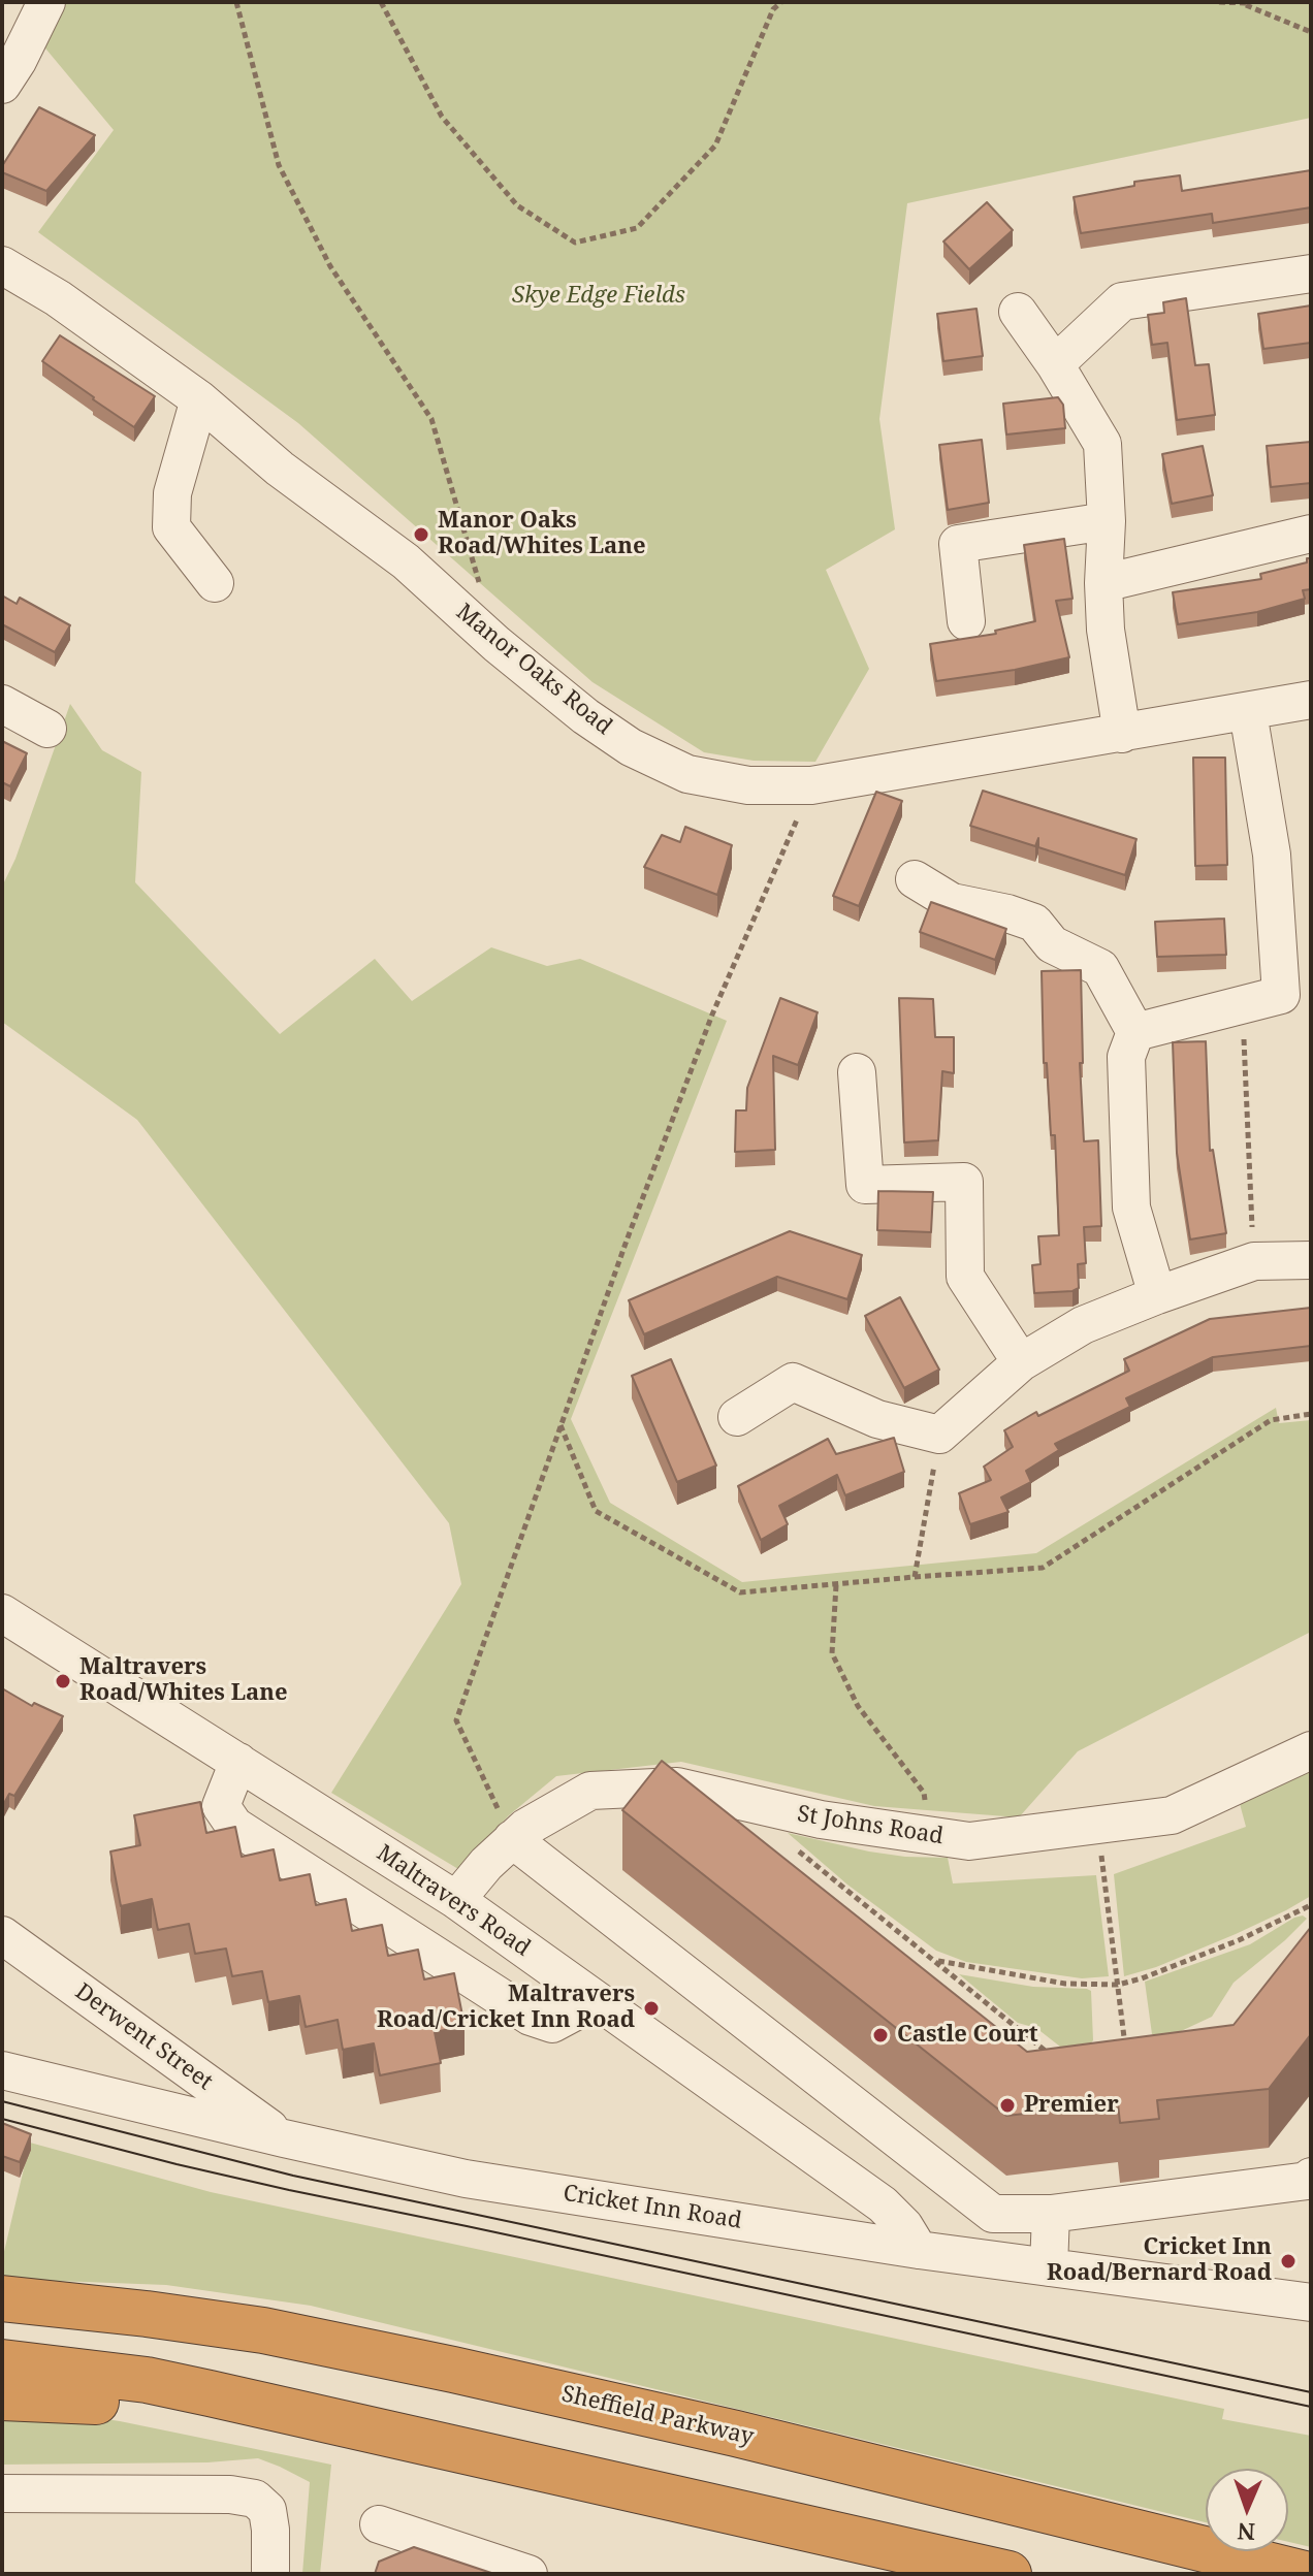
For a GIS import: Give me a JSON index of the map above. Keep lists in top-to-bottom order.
{
  "streets": {
    "highway": ["Sheffield Parkway"],
    "street": [
      "Manor Oaks Road",
      "St Johns Road",
      "Maltravers Road",
      "Derwent Street",
      "Cricket Inn Road"
    ]
  },
  "crossings": [
    ["St Johns Road", "Maltravers Road"],
    ["Maltravers Road", "Cricket Inn Road"],
    ["Derwent Street", "Cricket Inn Road"]
  ],
  "parks": ["Skye Edge Fields"],
  "places": [
    "Manor Oaks Road/Whites Lane",
    "Maltravers Road/Whites Lane",
    "Maltravers Road/Cricket Inn Road",
    "Castle Court",
    "Premier",
    "Cricket Inn Road/Bernard Road"
  ],
  "north": "bottom"
}
